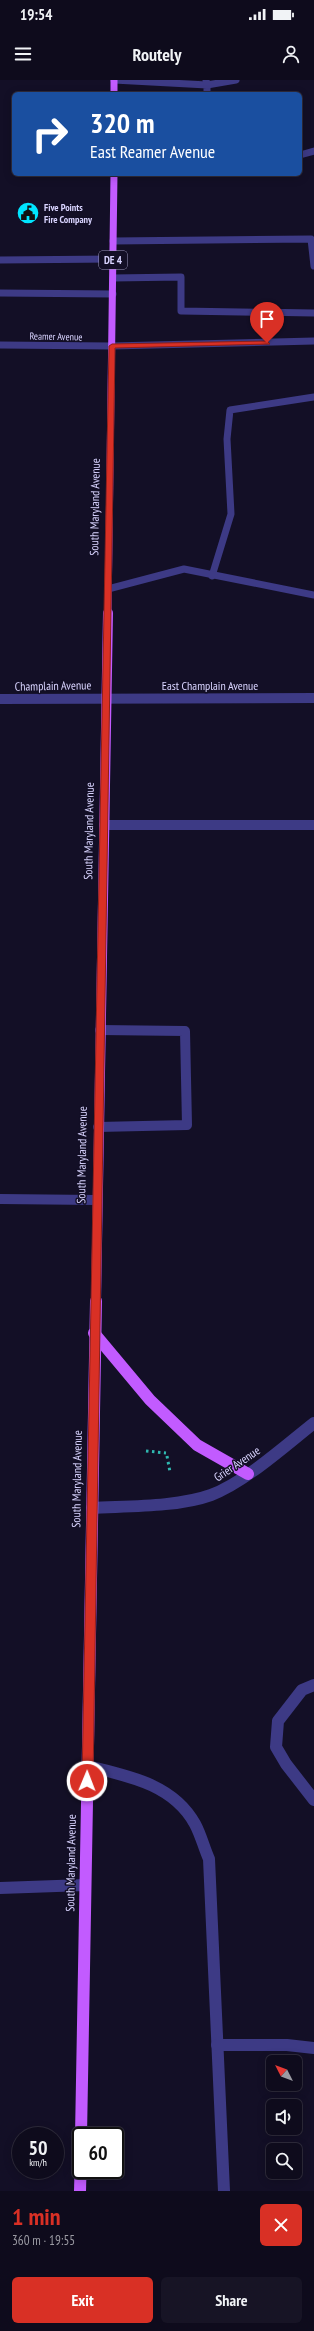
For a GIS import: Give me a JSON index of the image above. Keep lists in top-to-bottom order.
{
  "streets": {
    "main road": ["DE 4", "South Maryland Avenue"],
    "street": [
      "Reamer Avenue",
      "Champlain Avenue",
      "East Champlain Avenue",
      "Grier Avenue"
    ]
  },
  "crossings": [
    ["Reamer Avenue", "South Maryland Avenue"],
    ["South Maryland Avenue", "Champlain Avenue"],
    ["South Maryland Avenue", "East Champlain Avenue"],
    ["South Maryland Avenue", "Grier Avenue"],
    ["Champlain Avenue", "East Champlain Avenue"]
  ],
  "places": {
    "public building": ["Five Points Fire Company"]
  },
  "north": "top left",
  "page": {
    "status": "19:54",
    "header": "Routely",
    "turn": ["320 m", "East Reamer Avenue"],
    "speed": "50 km/h",
    "limit": "60",
    "heading": ["1 min", "360 m · 19:55"],
    "buttons": ["Exit", "Share"]
  }
}
